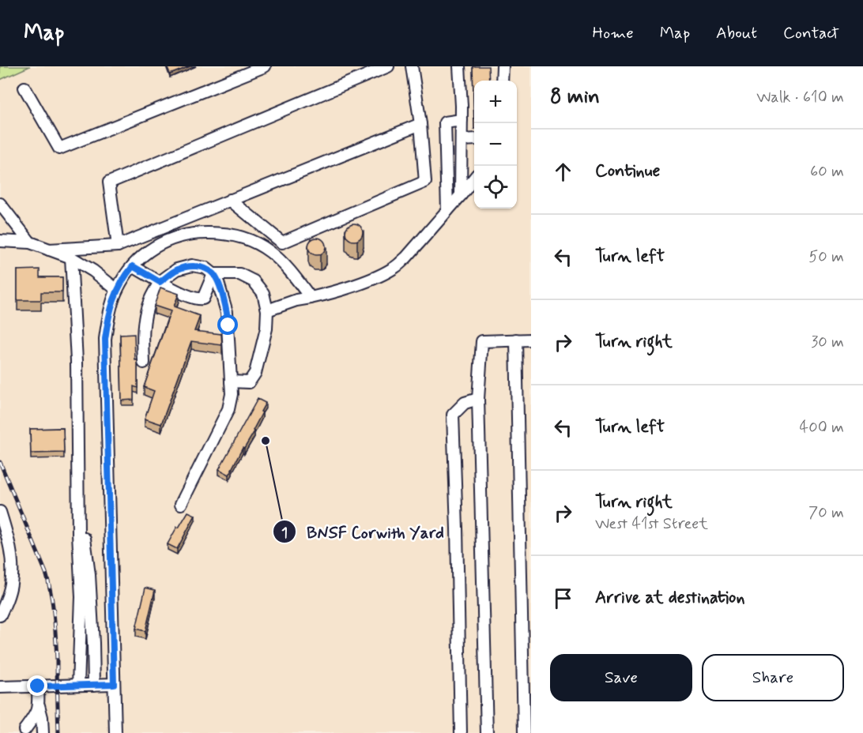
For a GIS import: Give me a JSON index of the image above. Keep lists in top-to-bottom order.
{
  "places": ["BNSF Corwith Yard"],
  "page": {
    "header": "Map",
    "nav": [
      "Home",
      "Map",
      "About",
      "Contact"
    ],
    "heading": ["8 min", "Walk · 610 m"],
    "map_buttons": ["+", "−"],
    "list": [
      ["Continue", "60 m"],
      ["Turn left", "50 m"],
      ["Turn right", "30 m"],
      ["Turn left", "400 m"],
      ["Turn right", "West 41st Street", "70 m"],
      "Arrive at destination"
    ],
    "buttons": ["Save", "Share"]
  }
}
